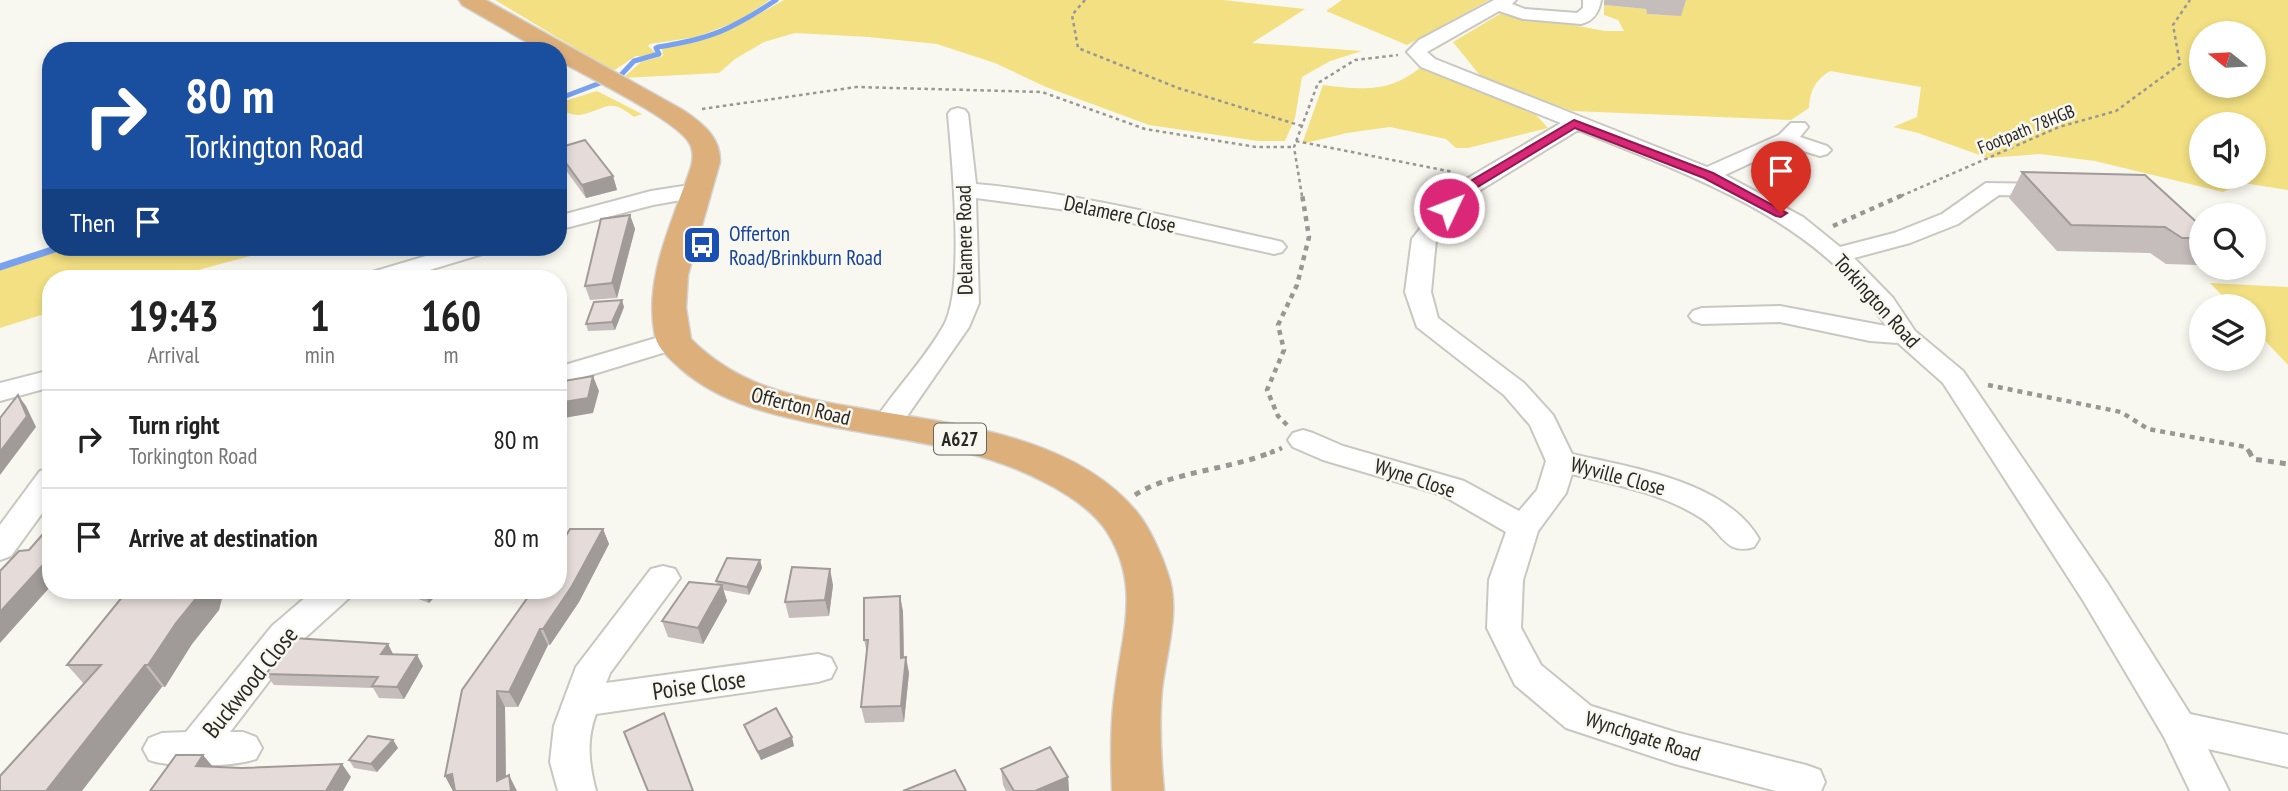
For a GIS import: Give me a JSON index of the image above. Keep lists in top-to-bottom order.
{
  "streets": {
    "main road": ["Offerton Road", "A627"],
    "street": [
      "Delamere Close",
      "Delamere Road",
      "Torkington Road",
      "Wyville Close",
      "Wyne Close",
      "Buckwood Close",
      "Poise Close",
      "Wynchgate Road"
    ],
    "path": ["Footpath 78HGB"]
  },
  "crossings": [
    ["Footpath 78HGB", "Torkington Road"],
    ["Delamere Close", "Delamere Road"],
    ["Delamere Road", "Offerton Road"],
    ["Wyville Close", "Wynchgate Road"],
    ["Wyne Close", "Wynchgate Road"]
  ],
  "places": {
    "bus stop": ["Offerton Road/Brinkburn Road"]
  },
  "north": "left",
  "page": {
    "turn": ["80 m", "Torkington Road"],
    "then": "Then",
    "eta": [
      "19:43",
      "Arrival",
      "1",
      "min",
      "160",
      "m"
    ],
    "list": [
      {
        "name": "Turn right",
        "note": "Torkington Road",
        "value": "80 m"
      },
      {
        "name": "Arrive at destination",
        "value": "80 m"
      }
    ]
  }
}
